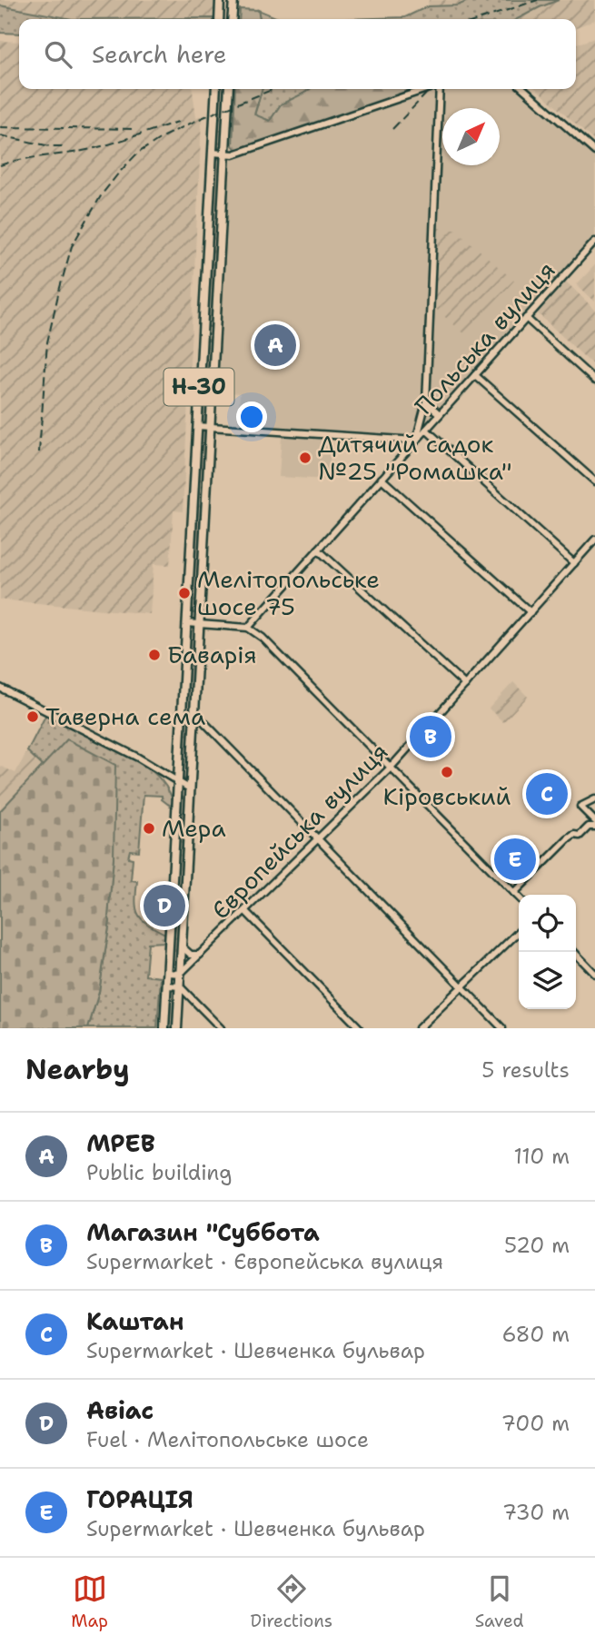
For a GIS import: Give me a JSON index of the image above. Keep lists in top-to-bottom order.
{
  "streets": {
    "main road": ["Н-30"],
    "street": ["Польська вулиця", "Європейська вулиця"]
  },
  "crossings": [
    ["Н-30", "Європейська вулиця"]
  ],
  "places": [
    "Дитячий садок №25 \"Ромашка\"",
    "Мелітопольське шосе 75",
    "Баварія",
    "Таверна сема",
    "Кіровський",
    "Мера"
  ],
  "north": "top right",
  "page": {
    "search": "Search here",
    "pins": [
      "A",
      "B",
      "C",
      "E",
      "D"
    ],
    "heading": ["Nearby", "5 results"],
    "list": [
      {
        "mark": "A",
        "name": "МРЕВ",
        "note": "Public building",
        "value": "110 m"
      },
      {
        "mark": "B",
        "name": "Магазин \"Суббота",
        "note": "Supermarket · Європейська вулиця",
        "value": "520 m"
      },
      {
        "mark": "C",
        "name": "Каштан",
        "note": "Supermarket · Шевченка бульвар",
        "value": "680 m"
      },
      {
        "mark": "D",
        "name": "Авіас",
        "note": "Fuel · Мелітопольське шосе",
        "value": "700 m"
      },
      {
        "mark": "E",
        "name": "ГОРАЦІЯ",
        "note": "Supermarket · Шевченка бульвар",
        "value": "730 m"
      }
    ],
    "nav": ["Map", "Directions", "Saved"]
  }
}
